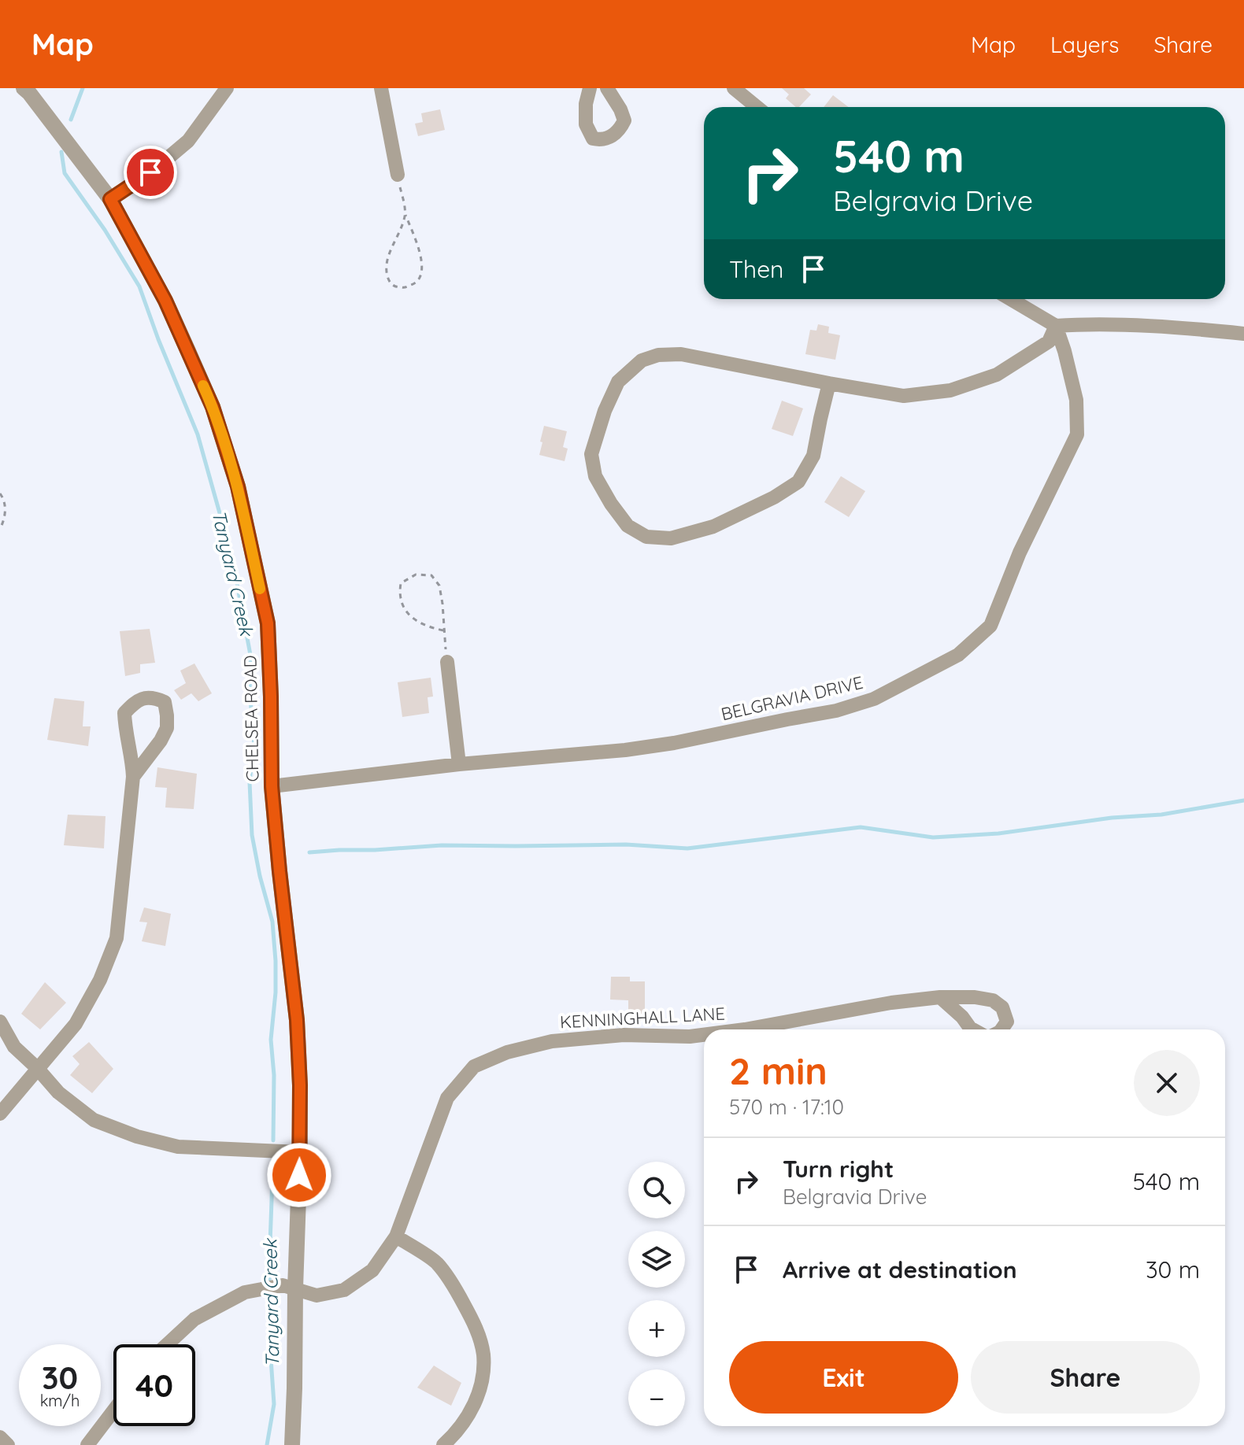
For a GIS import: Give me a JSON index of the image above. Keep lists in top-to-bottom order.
{
  "streets": {
    "street": ["BELGRAVIA DRIVE", "CHELSEA ROAD", "KENNINGHALL LANE"]
  },
  "crossings": [
    ["BELGRAVIA DRIVE", "CHELSEA ROAD"],
    ["CHELSEA ROAD", "KENNINGHALL LANE"]
  ],
  "water": ["Tanyard Creek"],
  "page": {
    "header": "Map",
    "nav": ["Map", "Layers", "Share"],
    "turn": ["540 m", "Belgravia Drive"],
    "then": "Then",
    "heading": ["2 min", "570 m · 17:10"],
    "list": [
      {
        "name": "Turn right",
        "note": "Belgravia Drive",
        "value": "540 m"
      },
      {
        "name": "Arrive at destination",
        "value": "30 m"
      }
    ],
    "map_buttons": ["+", "−"],
    "buttons": ["Exit", "Share"],
    "speed": "30 km/h",
    "limit": "40"
  }
}
